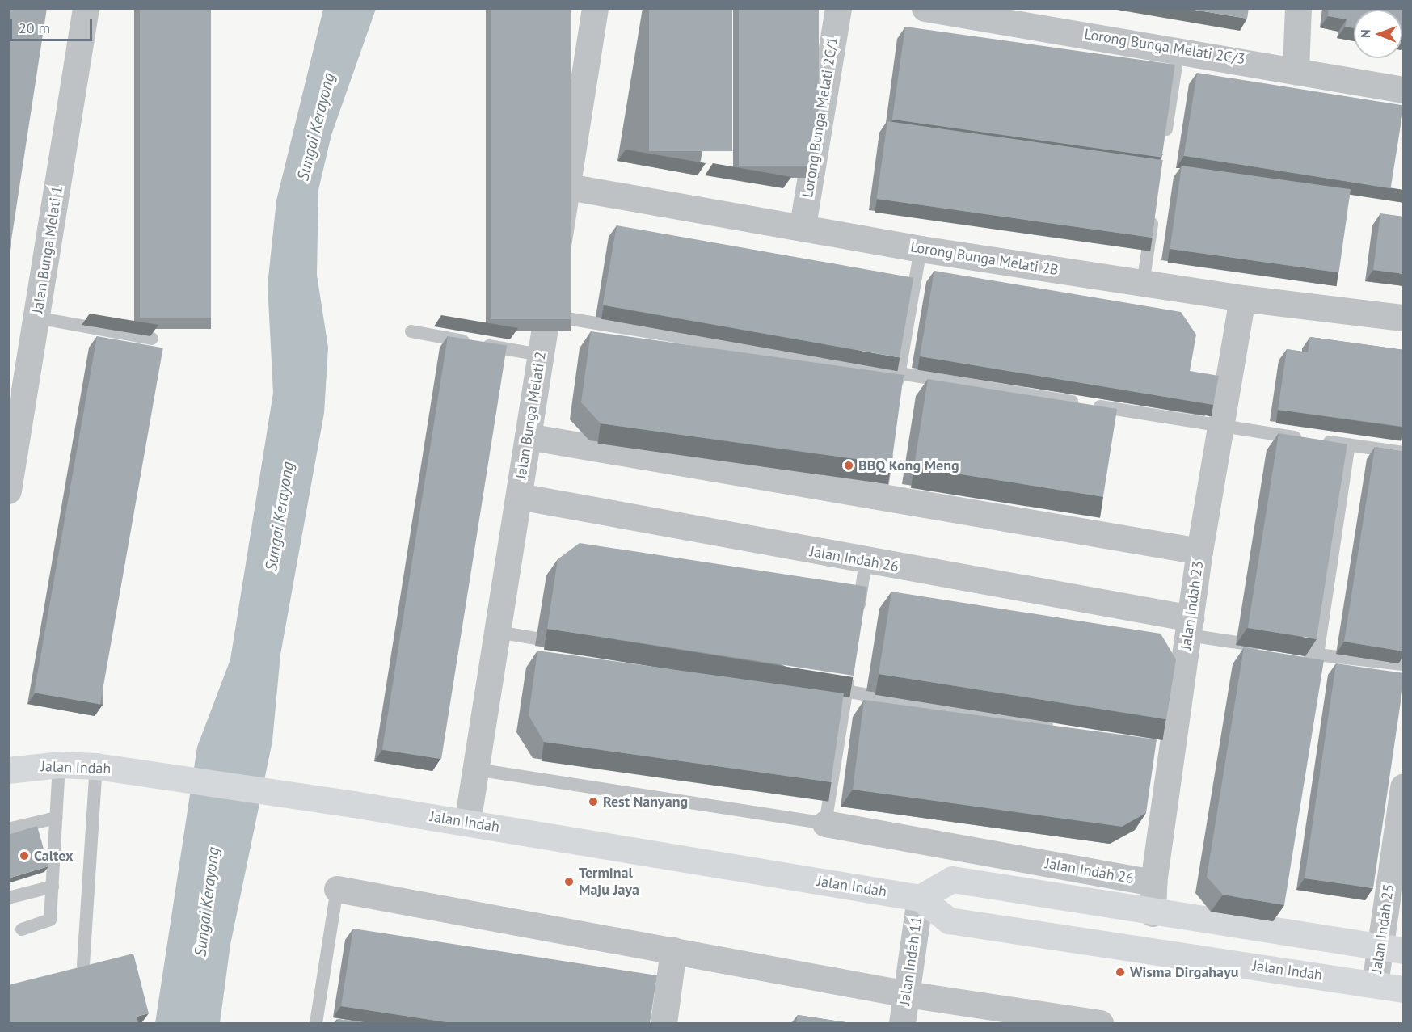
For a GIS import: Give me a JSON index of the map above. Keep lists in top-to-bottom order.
{
  "streets": {
    "street": [
      "Lorong Bunga Melati 2C/3",
      "Lorong Bunga Melati 2C/1",
      "Jalan Bunga Melati 1",
      "Lorong Bunga Melati 2B",
      "Jalan Bunga Melati 2",
      "Jalan Indah 26",
      "Jalan Indah 23",
      "Jalan Indah",
      "Jalan Indah 25",
      "Jalan Indah 11"
    ]
  },
  "crossings": [
    ["Lorong Bunga Melati 2C/1", "Lorong Bunga Melati 2B"],
    ["Lorong Bunga Melati 2B", "Jalan Bunga Melati 2"],
    ["Lorong Bunga Melati 2B", "Jalan Indah 23"],
    ["Jalan Bunga Melati 2", "Jalan Indah 26"],
    ["Jalan Bunga Melati 2", "Jalan Indah"],
    ["Jalan Indah 26", "Jalan Indah 23"],
    ["Jalan Indah", "Jalan Indah 25"],
    ["Jalan Indah", "Jalan Indah 11"]
  ],
  "water": ["Sungai Kerayong"],
  "places": [
    "BBQ Kong Meng",
    "Rest Nanyang",
    "Caltex",
    "Terminal Maju Jaya",
    "Wisma Dirgahayu"
  ],
  "scale_bar": "20 m",
  "north": "left"
}
